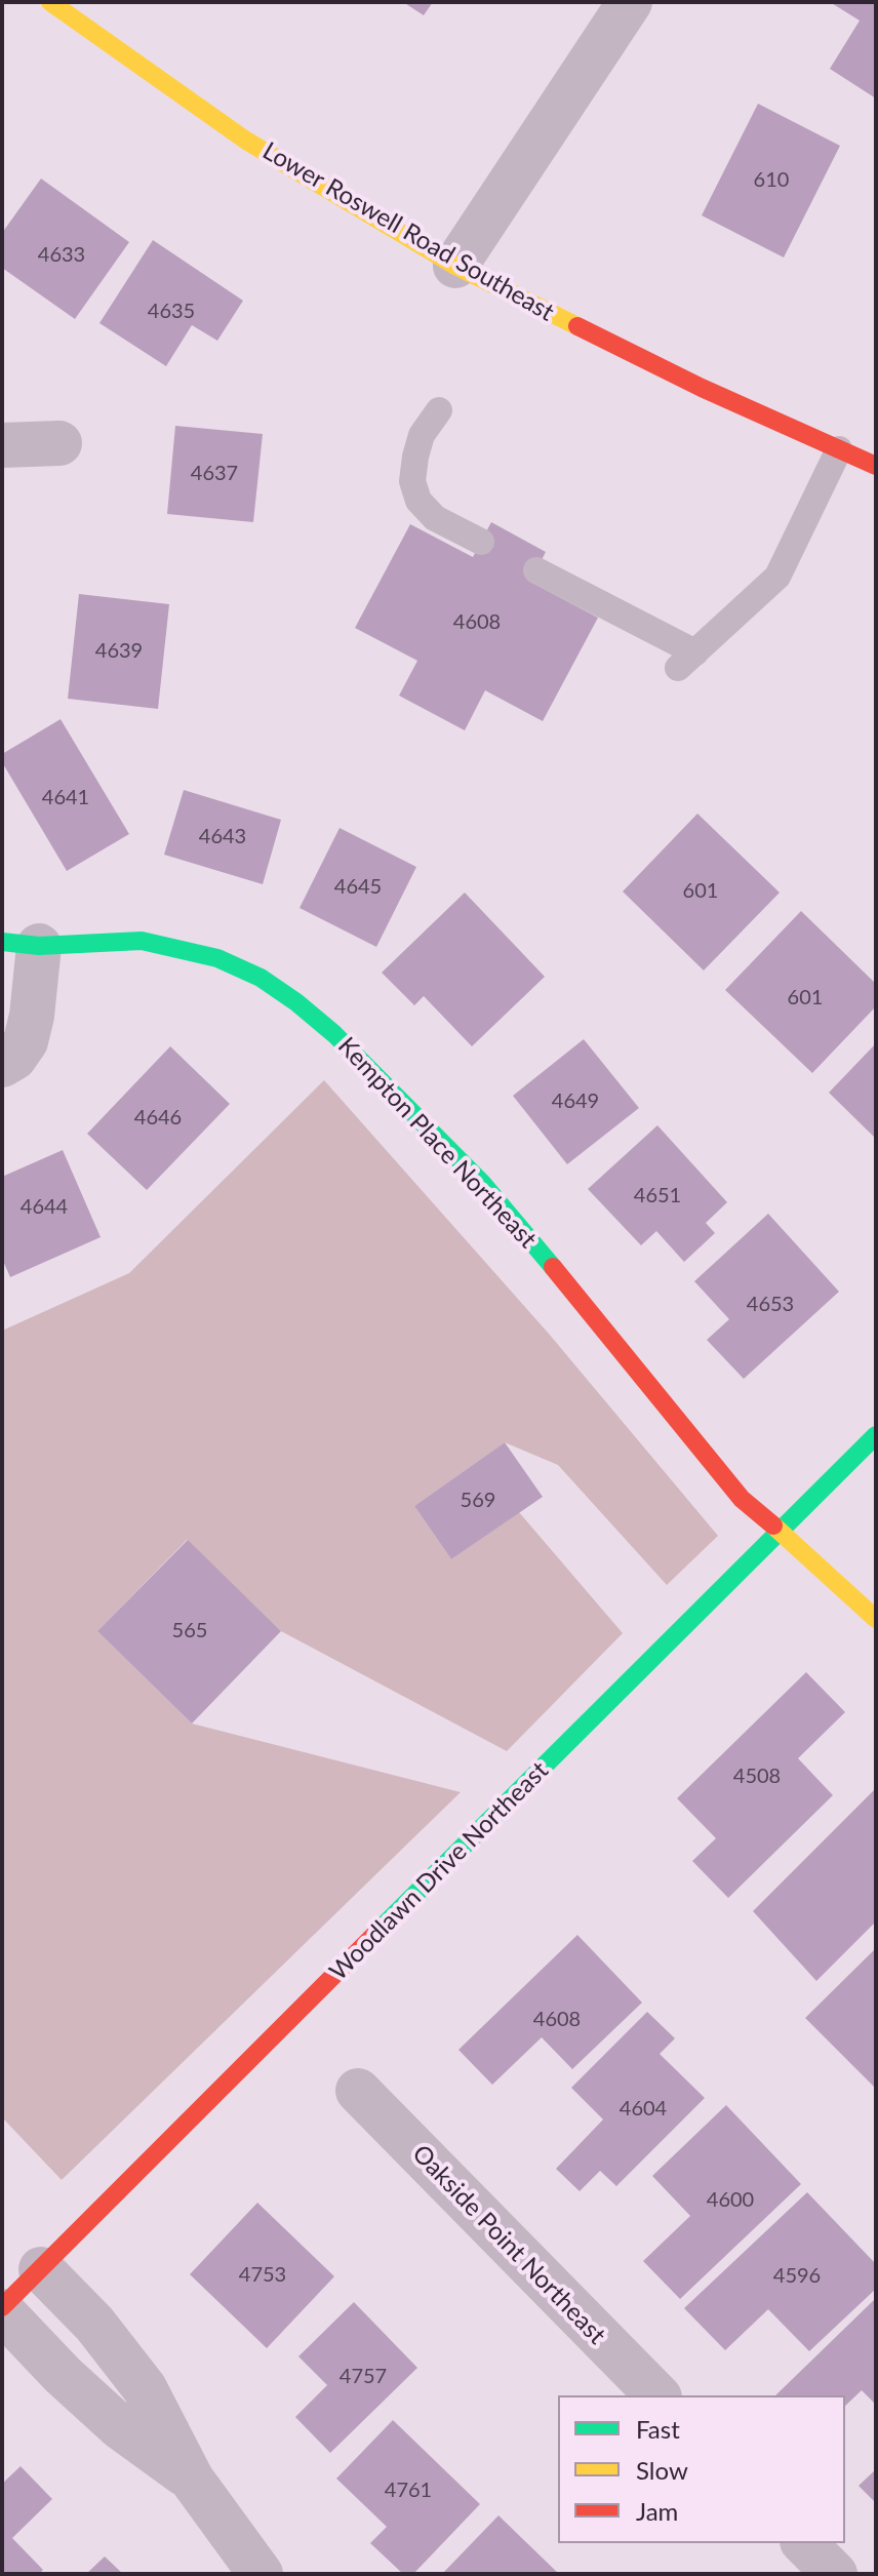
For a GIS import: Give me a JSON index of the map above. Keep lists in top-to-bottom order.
{
  "streets": {
    "street": [
      "Lower Roswell Road Southeast",
      "Kempton Place Northeast",
      "Woodlawn Drive Northeast",
      "Oakside Point Northeast"
    ]
  },
  "crossings": [
    ["Kempton Place Northeast", "Woodlawn Drive Northeast"]
  ],
  "house_numbers": [
    "610",
    "4633",
    "4635",
    "4637",
    "4608",
    "4639",
    "4641",
    "4643",
    "4645",
    "601",
    "601",
    "4649",
    "4646",
    "4651",
    "4644",
    "4653",
    "569",
    "565",
    "4508",
    "4608",
    "4604",
    "4600",
    "4753",
    "4596",
    "4757",
    "4761"
  ],
  "legend": ["Fast", "Slow", "Jam"]
}
